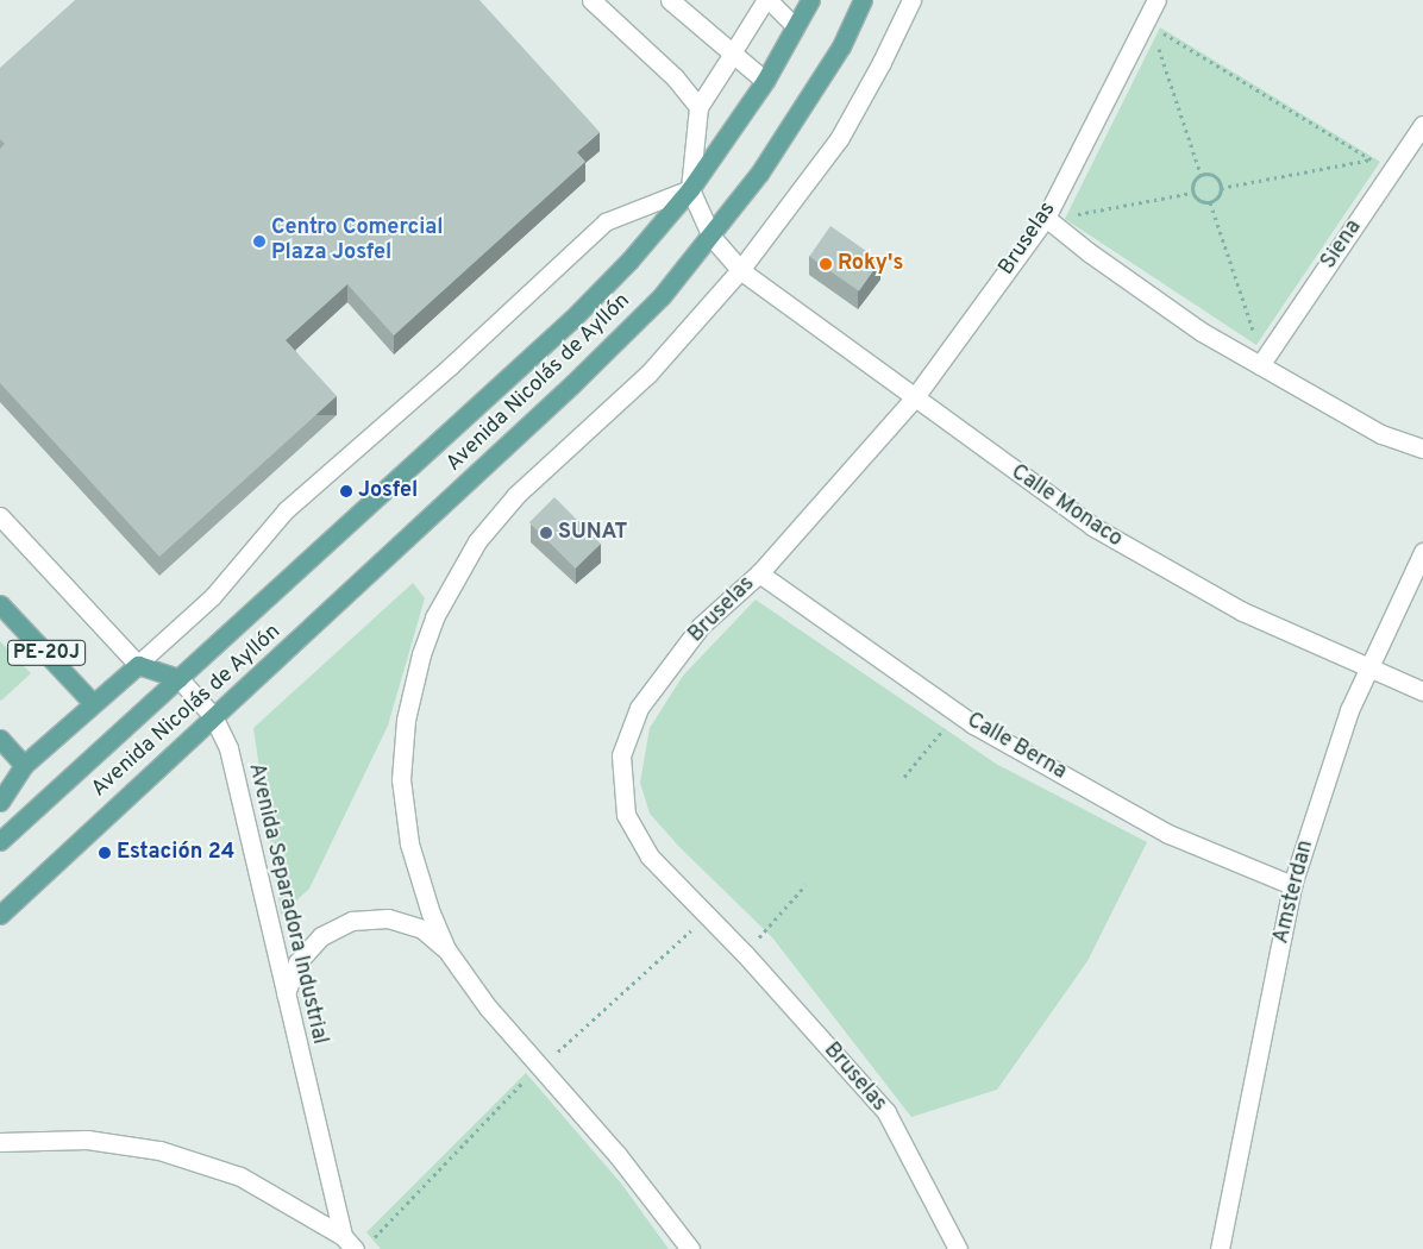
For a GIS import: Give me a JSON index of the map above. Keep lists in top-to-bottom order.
{
  "streets": {
    "main road": ["Avenida Nicolás de Ayllón", "PE-20J", "Avenida Separadora Industrial"],
    "street": [
      "Bruselas",
      "Siena",
      "Calle Monaco",
      "Calle Berna",
      "Amsterdan"
    ]
  },
  "crossings": [
    ["Bruselas", "Calle Monaco"],
    ["Bruselas", "Calle Berna"],
    ["Avenida Nicolás de Ayllón", "Calle Monaco"],
    ["Avenida Nicolás de Ayllón", "Avenida Separadora Industrial"],
    ["Calle Monaco", "Amsterdan"],
    ["Calle Berna", "Amsterdan"]
  ],
  "places": [
    "Centro Comercial Plaza Josfel",
    "Roky's",
    "Josfel",
    "SUNAT",
    "Estación 24"
  ]
}
